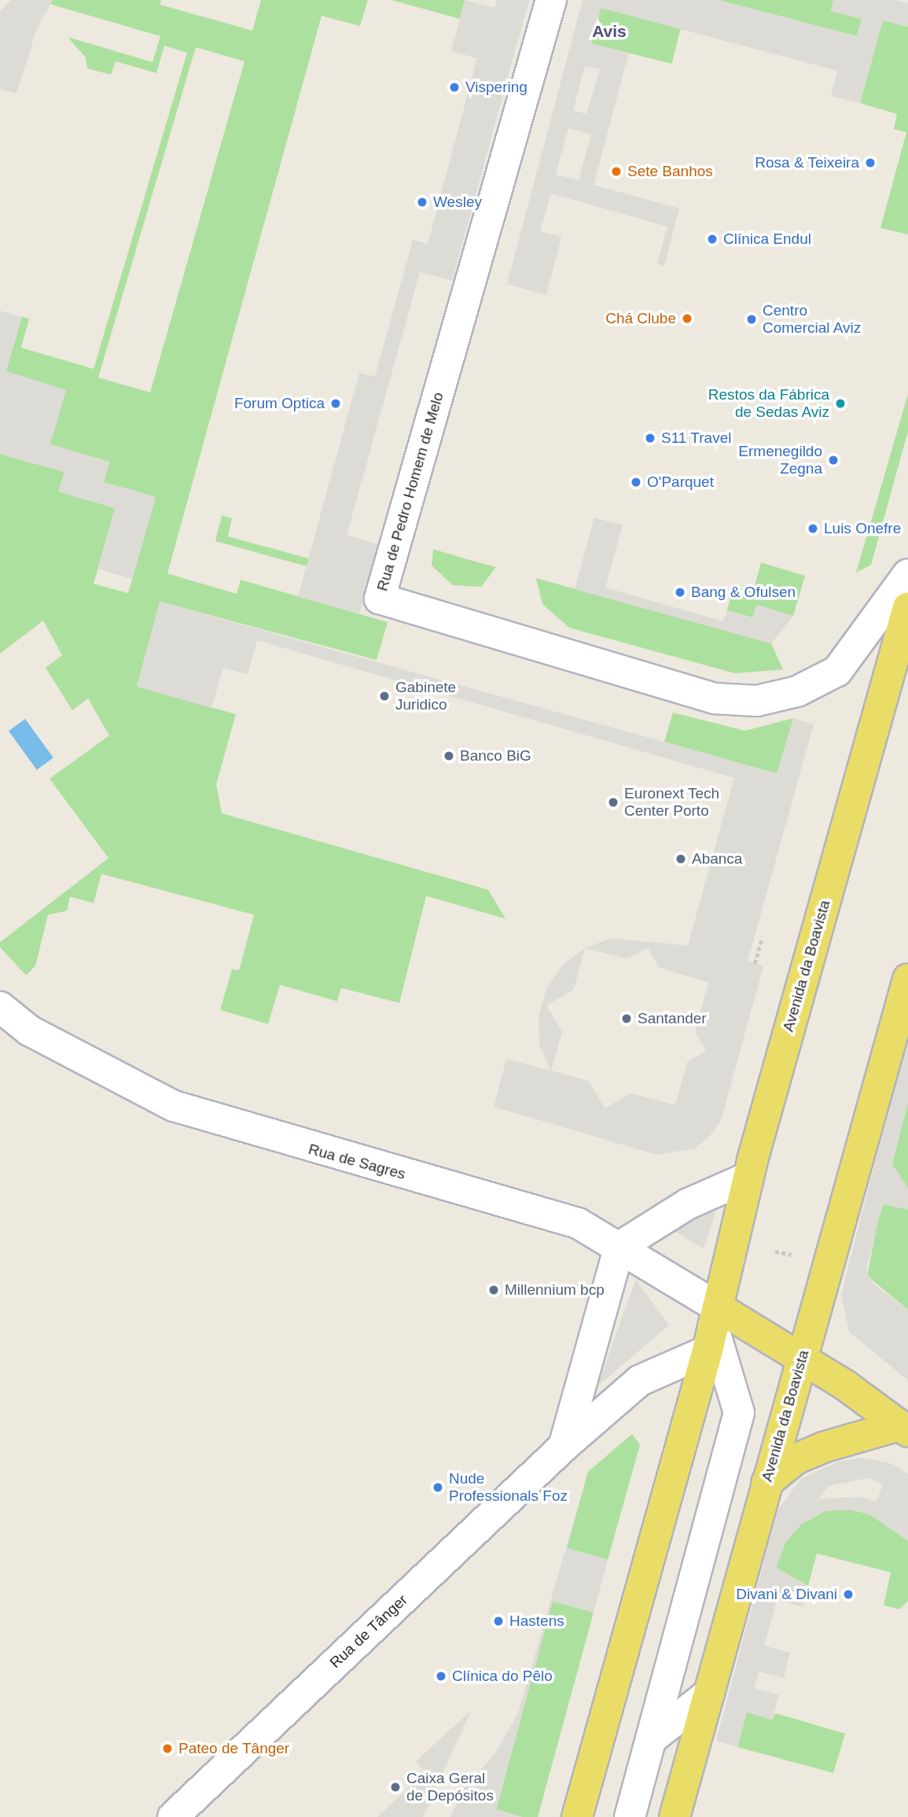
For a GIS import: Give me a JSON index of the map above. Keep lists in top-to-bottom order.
{
  "streets": {
    "main road": ["Avenida da Boavista"],
    "street": ["Rua de Pedro Homem de Melo", "Rua de Sagres", "Rua de Tânger"]
  },
  "crossings": [
    ["Avenida da Boavista", "Rua de Sagres"],
    ["Avenida da Boavista", "Rua de Tânger"],
    ["Rua de Sagres", "Rua de Tânger"]
  ],
  "districts": ["Avis"],
  "places": [
    "Vispering",
    "Rosa & Teixeira",
    "Sete Banhos",
    "Wesley",
    "Clínica Endul",
    "Chá Clube",
    "Centro Comercial Aviz",
    "Forum Optica",
    "Restos da Fábrica de Sedas Aviz",
    "S11 Travel",
    "Ermenegildo Zegna",
    "O'Parquet",
    "Luis Onefre",
    "Bang & Ofulsen",
    "Gabinete Juridico",
    "Banco BiG",
    "Euronext Tech Center Porto",
    "Abanca",
    "Santander",
    "Millennium bcp",
    "Nude Professionals Foz",
    "Divani & Divani",
    "Hastens",
    "Clínica do Pêlo",
    "Pateo de Tânger",
    "Caixa Geral de Depósitos"
  ]
}
